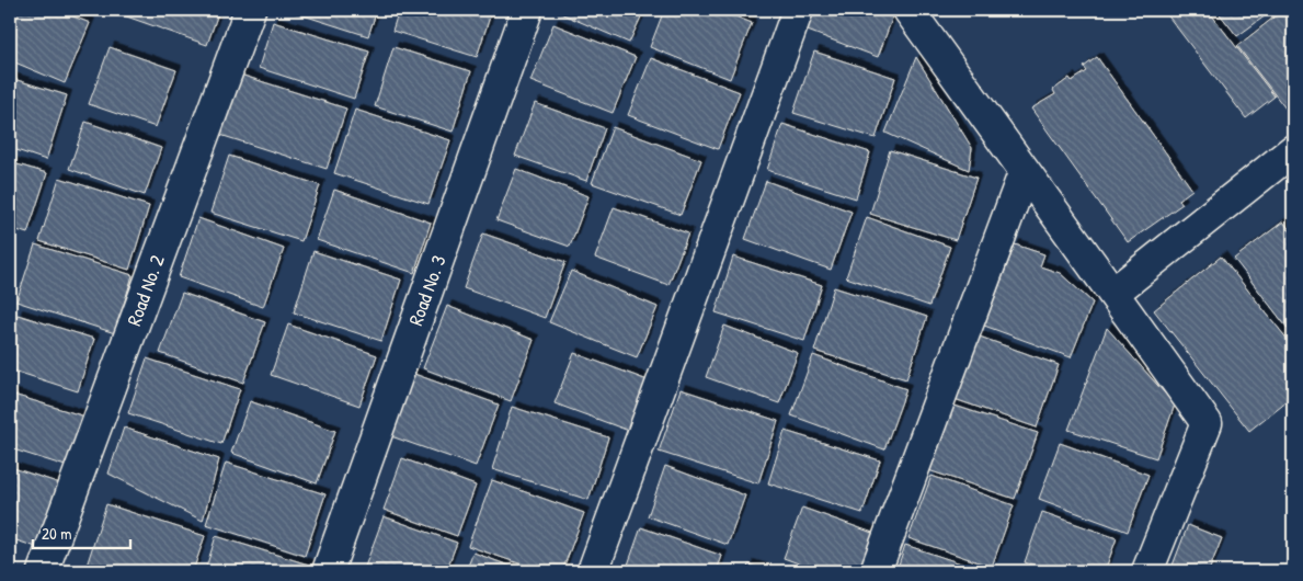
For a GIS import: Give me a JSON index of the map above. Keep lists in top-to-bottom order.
{
  "streets": {
    "street": ["Road No. 2", "Road No. 3"]
  },
  "scale_bar": "20 m"
}
